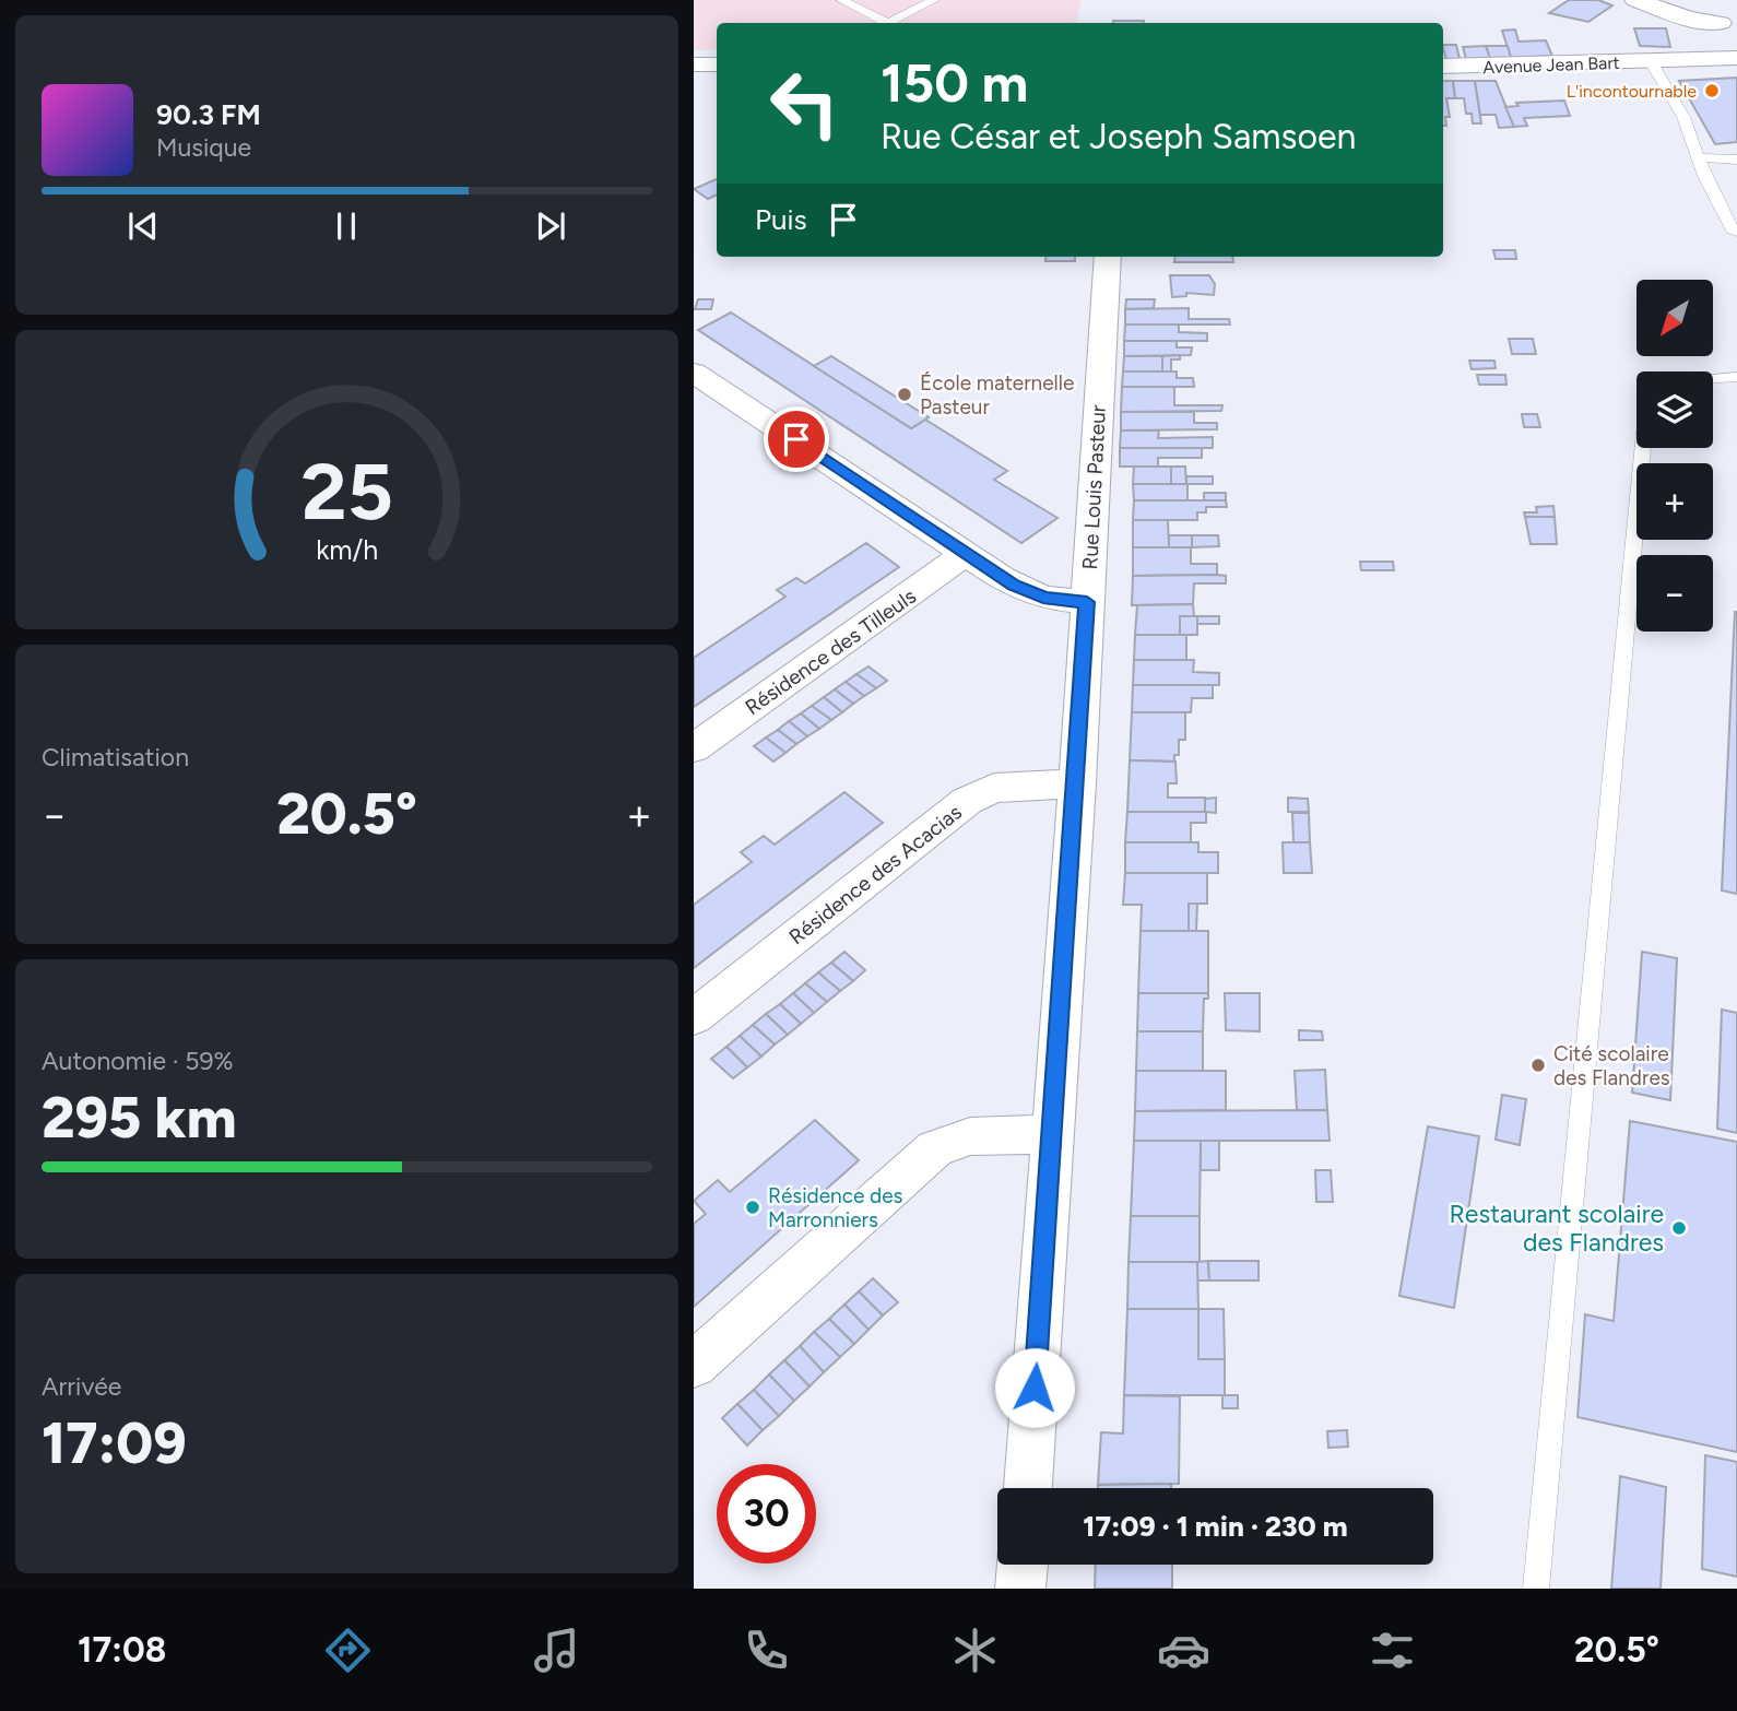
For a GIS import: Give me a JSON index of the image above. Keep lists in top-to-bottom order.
{
  "streets": {
    "street": [
      "Avenue Jean Bart",
      "Rue Louis Pasteur",
      "Résidence des Tilleuls",
      "Résidence des Acacias"
    ]
  },
  "crossings": [
    ["Rue Louis Pasteur", "Résidence des Acacias"]
  ],
  "places": [
    "L'incontournable",
    "École maternelle Pasteur",
    "Cité scolaire des Flandres",
    "Résidence des Marronniers",
    "Restaurant scolaire des Flandres"
  ],
  "north": "bottom left",
  "page": {
    "turn": ["150 m", "Rue César et Joseph Samsoen"],
    "song": ["90.3 FM", "Musique"],
    "then": "Puis",
    "map_buttons": ["+", "−"],
    "tile": [
      "Climatisation",
      ["Autonomie · 59%", "295 km"],
      ["Arrivée", "17:09"]
    ],
    "heat": ["−", "20.5°", "+"],
    "limit": "30",
    "trip": "17:09 · 1 min · 230 m",
    "tabs": ["17:08", "20.5°"],
    "gauge": ["25", "km/h"]
  }
}
